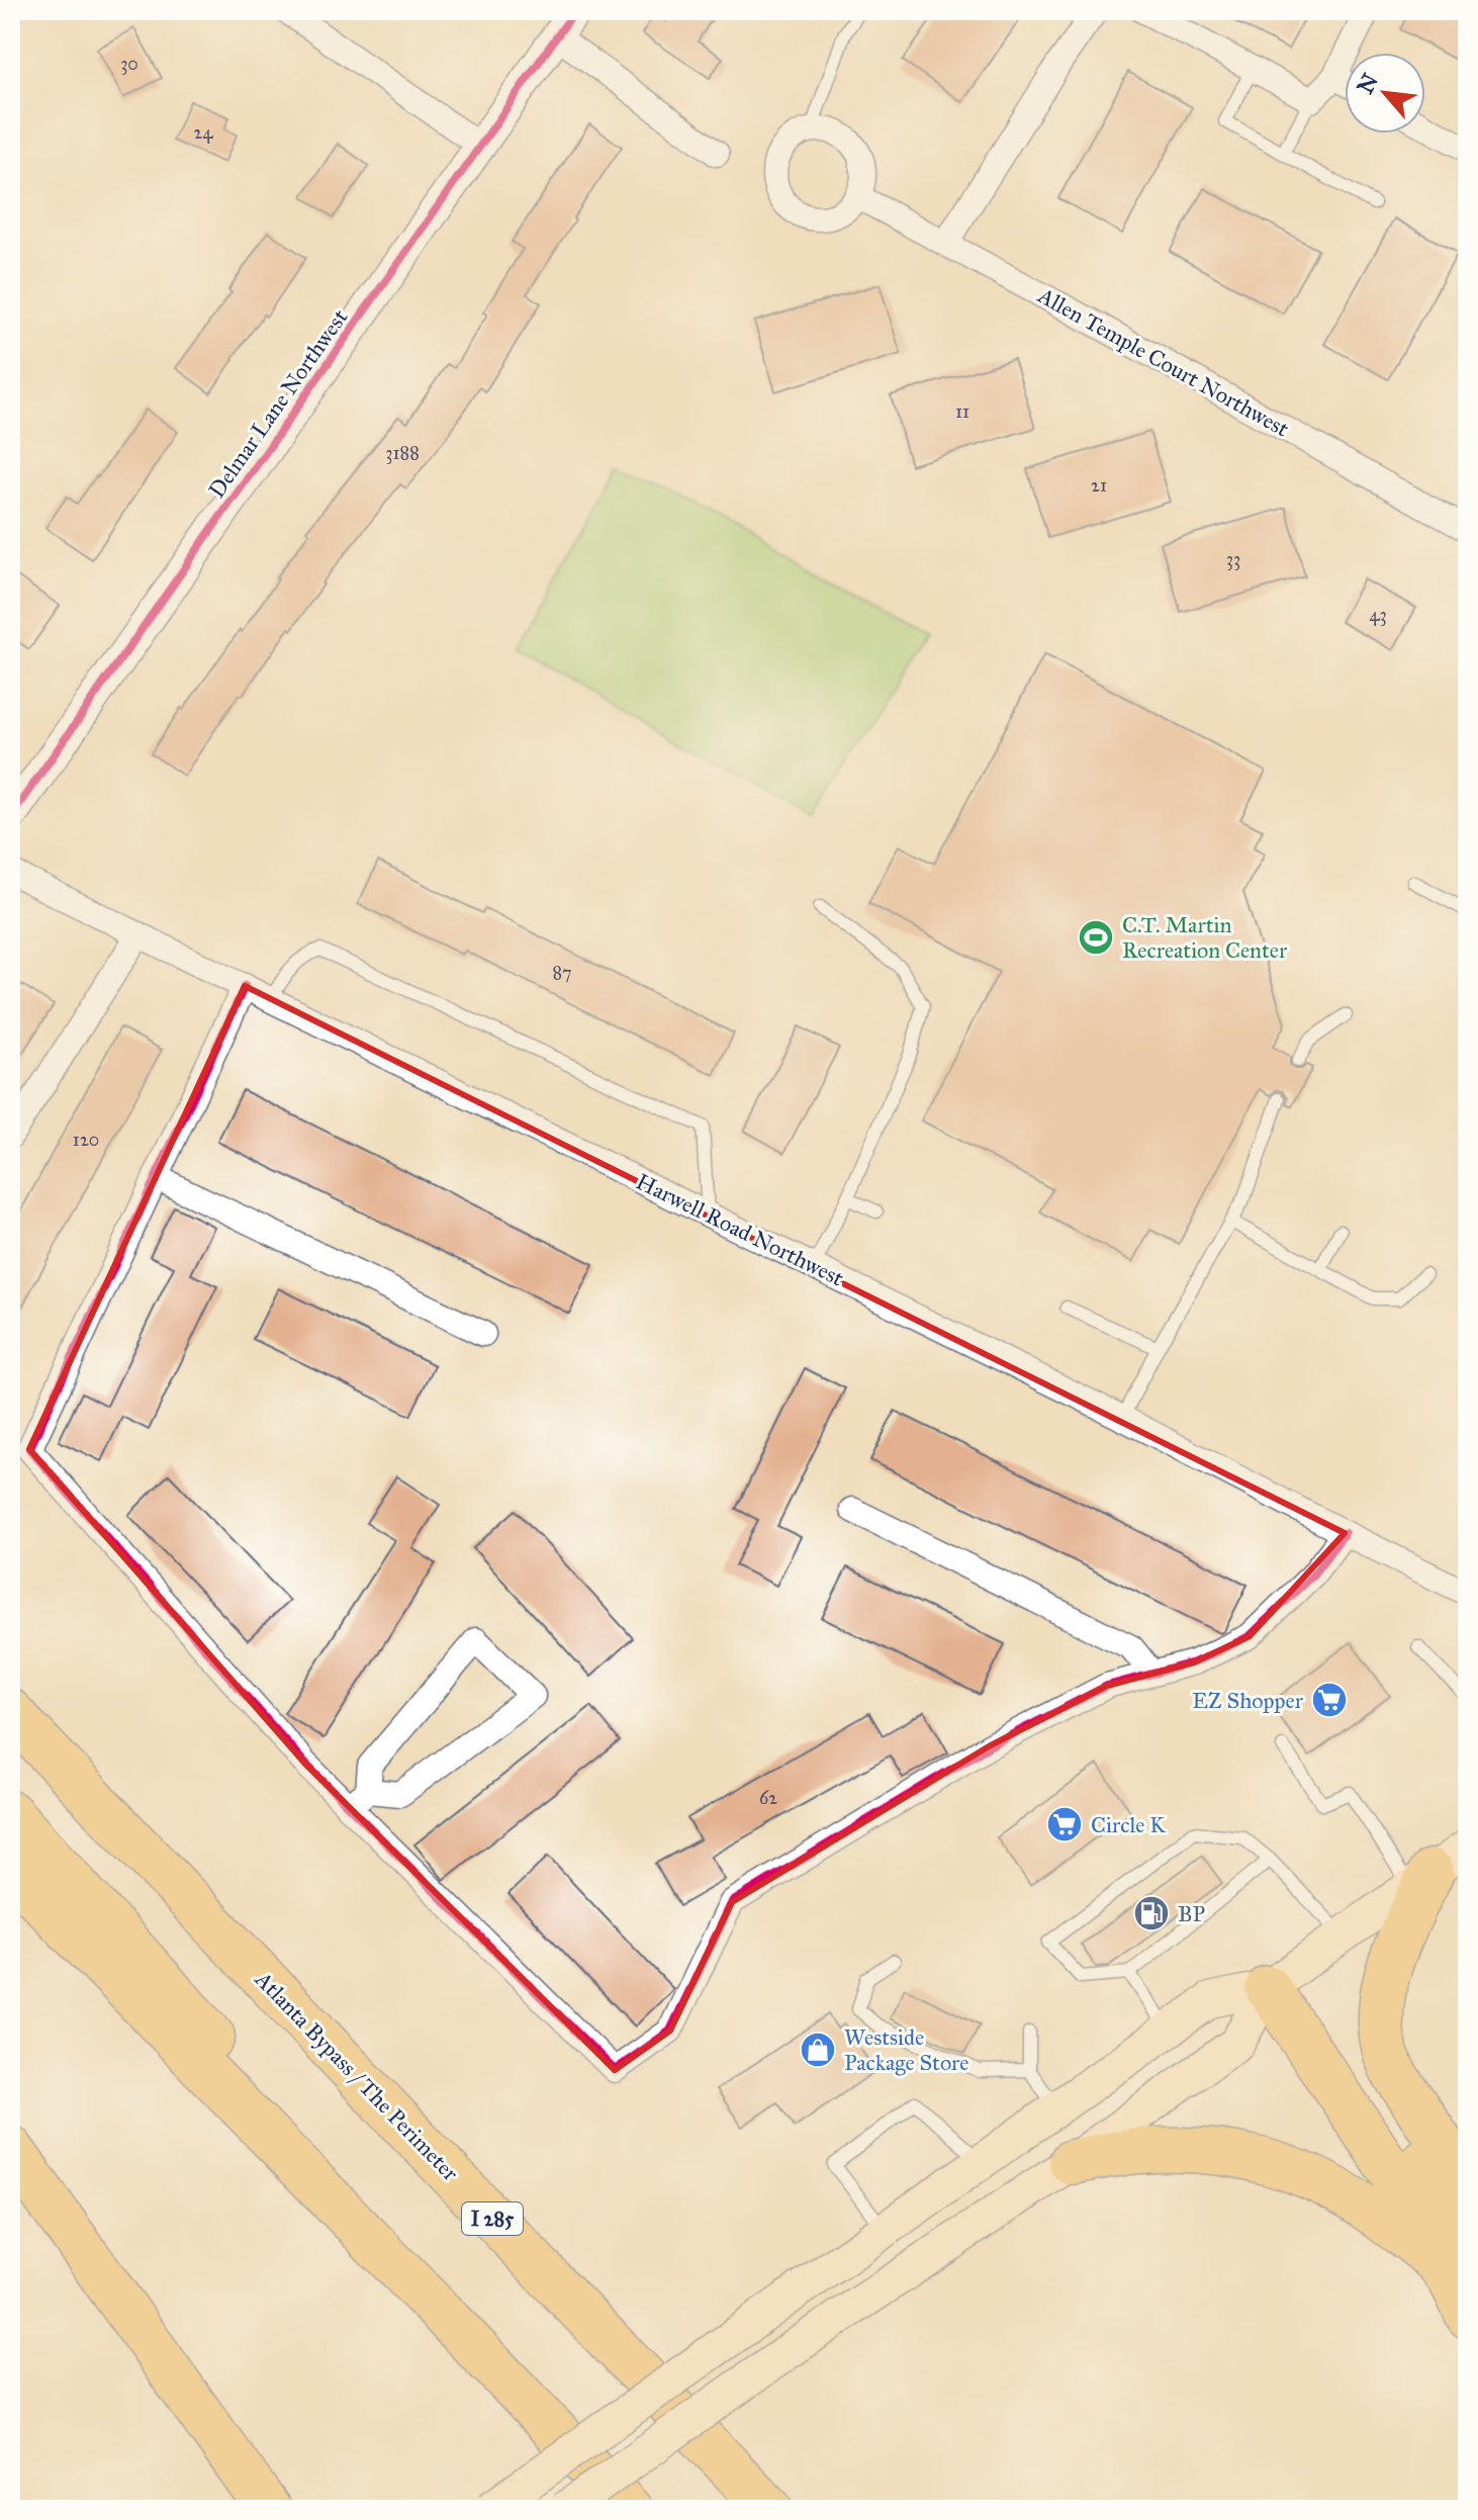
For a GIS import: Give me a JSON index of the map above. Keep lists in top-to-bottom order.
{
  "streets": {
    "highway": ["Atlanta Bypass / The Perimeter", "I 285"],
    "street": ["Allen Temple Court Northwest", "Delmar Lane Northwest", "Harwell Road Northwest"]
  },
  "places": {
    "sports": ["C.T. Martin Recreation Center"],
    "supermarket": ["EZ Shopper", "Circle K"],
    "fuel station": ["BP"],
    "shop": ["Westside Package Store"]
  },
  "house_numbers": [
    "30",
    "24",
    "11",
    "3188",
    "21",
    "33",
    "43",
    "87",
    "120",
    "62"
  ],
  "north": "top left"
}
